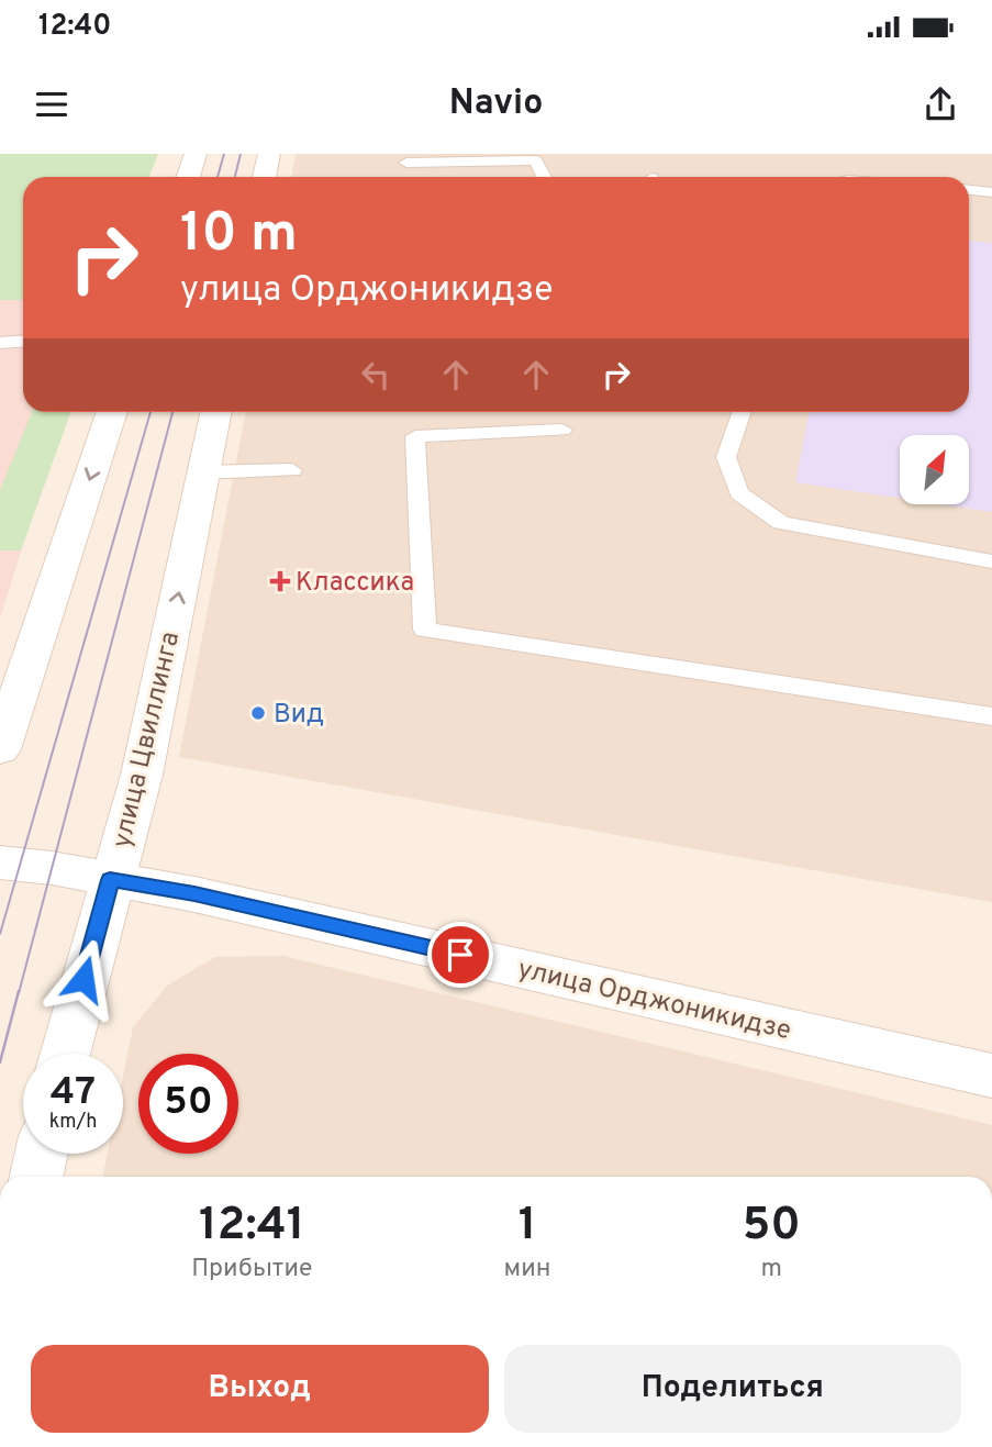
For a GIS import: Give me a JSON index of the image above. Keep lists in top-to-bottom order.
{
  "streets": {
    "main road": ["улица Цвиллинга", "улица Орджоникидзе"]
  },
  "crossings": [
    ["улица Цвиллинга", "улица Орджоникидзе"]
  ],
  "places": {
    "health": ["Классика"],
    "other": ["Вид"]
  },
  "north": "top right",
  "page": {
    "status": "12:40",
    "header": "Navio",
    "turn": ["10 m", "улица Орджоникидзе"],
    "speed": "47 km/h",
    "limit": "50",
    "eta": [
      "12:41",
      "Прибытие",
      "1",
      "мин",
      "50",
      "m"
    ],
    "buttons": ["Выход", "Поделиться"]
  }
}
